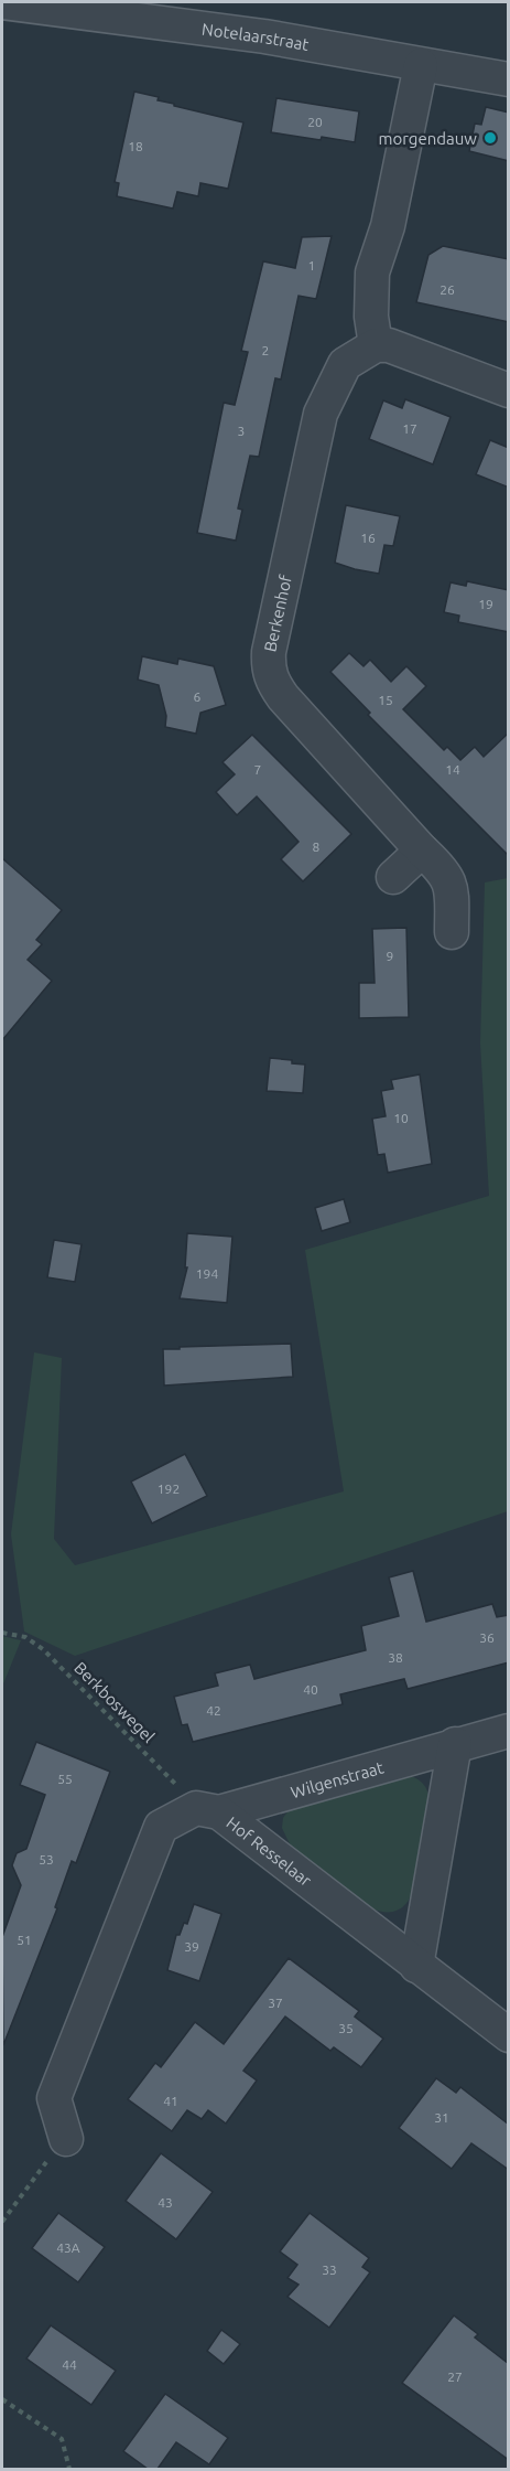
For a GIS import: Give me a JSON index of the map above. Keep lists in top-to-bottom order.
{
  "streets": {
    "street": [
      "Notelaarstraat",
      "Berkenhof",
      "Wilgenstraat",
      "Hof Resselaar"
    ],
    "path": ["Berkboswegel"]
  },
  "crossings": [
    ["Berkboswegel", "Wilgenstraat"],
    ["Berkboswegel", "Hof Resselaar"],
    ["Wilgenstraat", "Hof Resselaar"]
  ],
  "places": ["morgendauw"],
  "house_numbers": [
    "20",
    "18",
    "1",
    "26",
    "2",
    "17",
    "3",
    "16",
    "19",
    "6",
    "15",
    "7",
    "14",
    "8",
    "9",
    "10",
    "194",
    "192",
    "36",
    "38",
    "40",
    "42",
    "55",
    "53",
    "51",
    "39",
    "37",
    "35",
    "41",
    "31",
    "43",
    "43A",
    "33",
    "44",
    "27"
  ]
}
